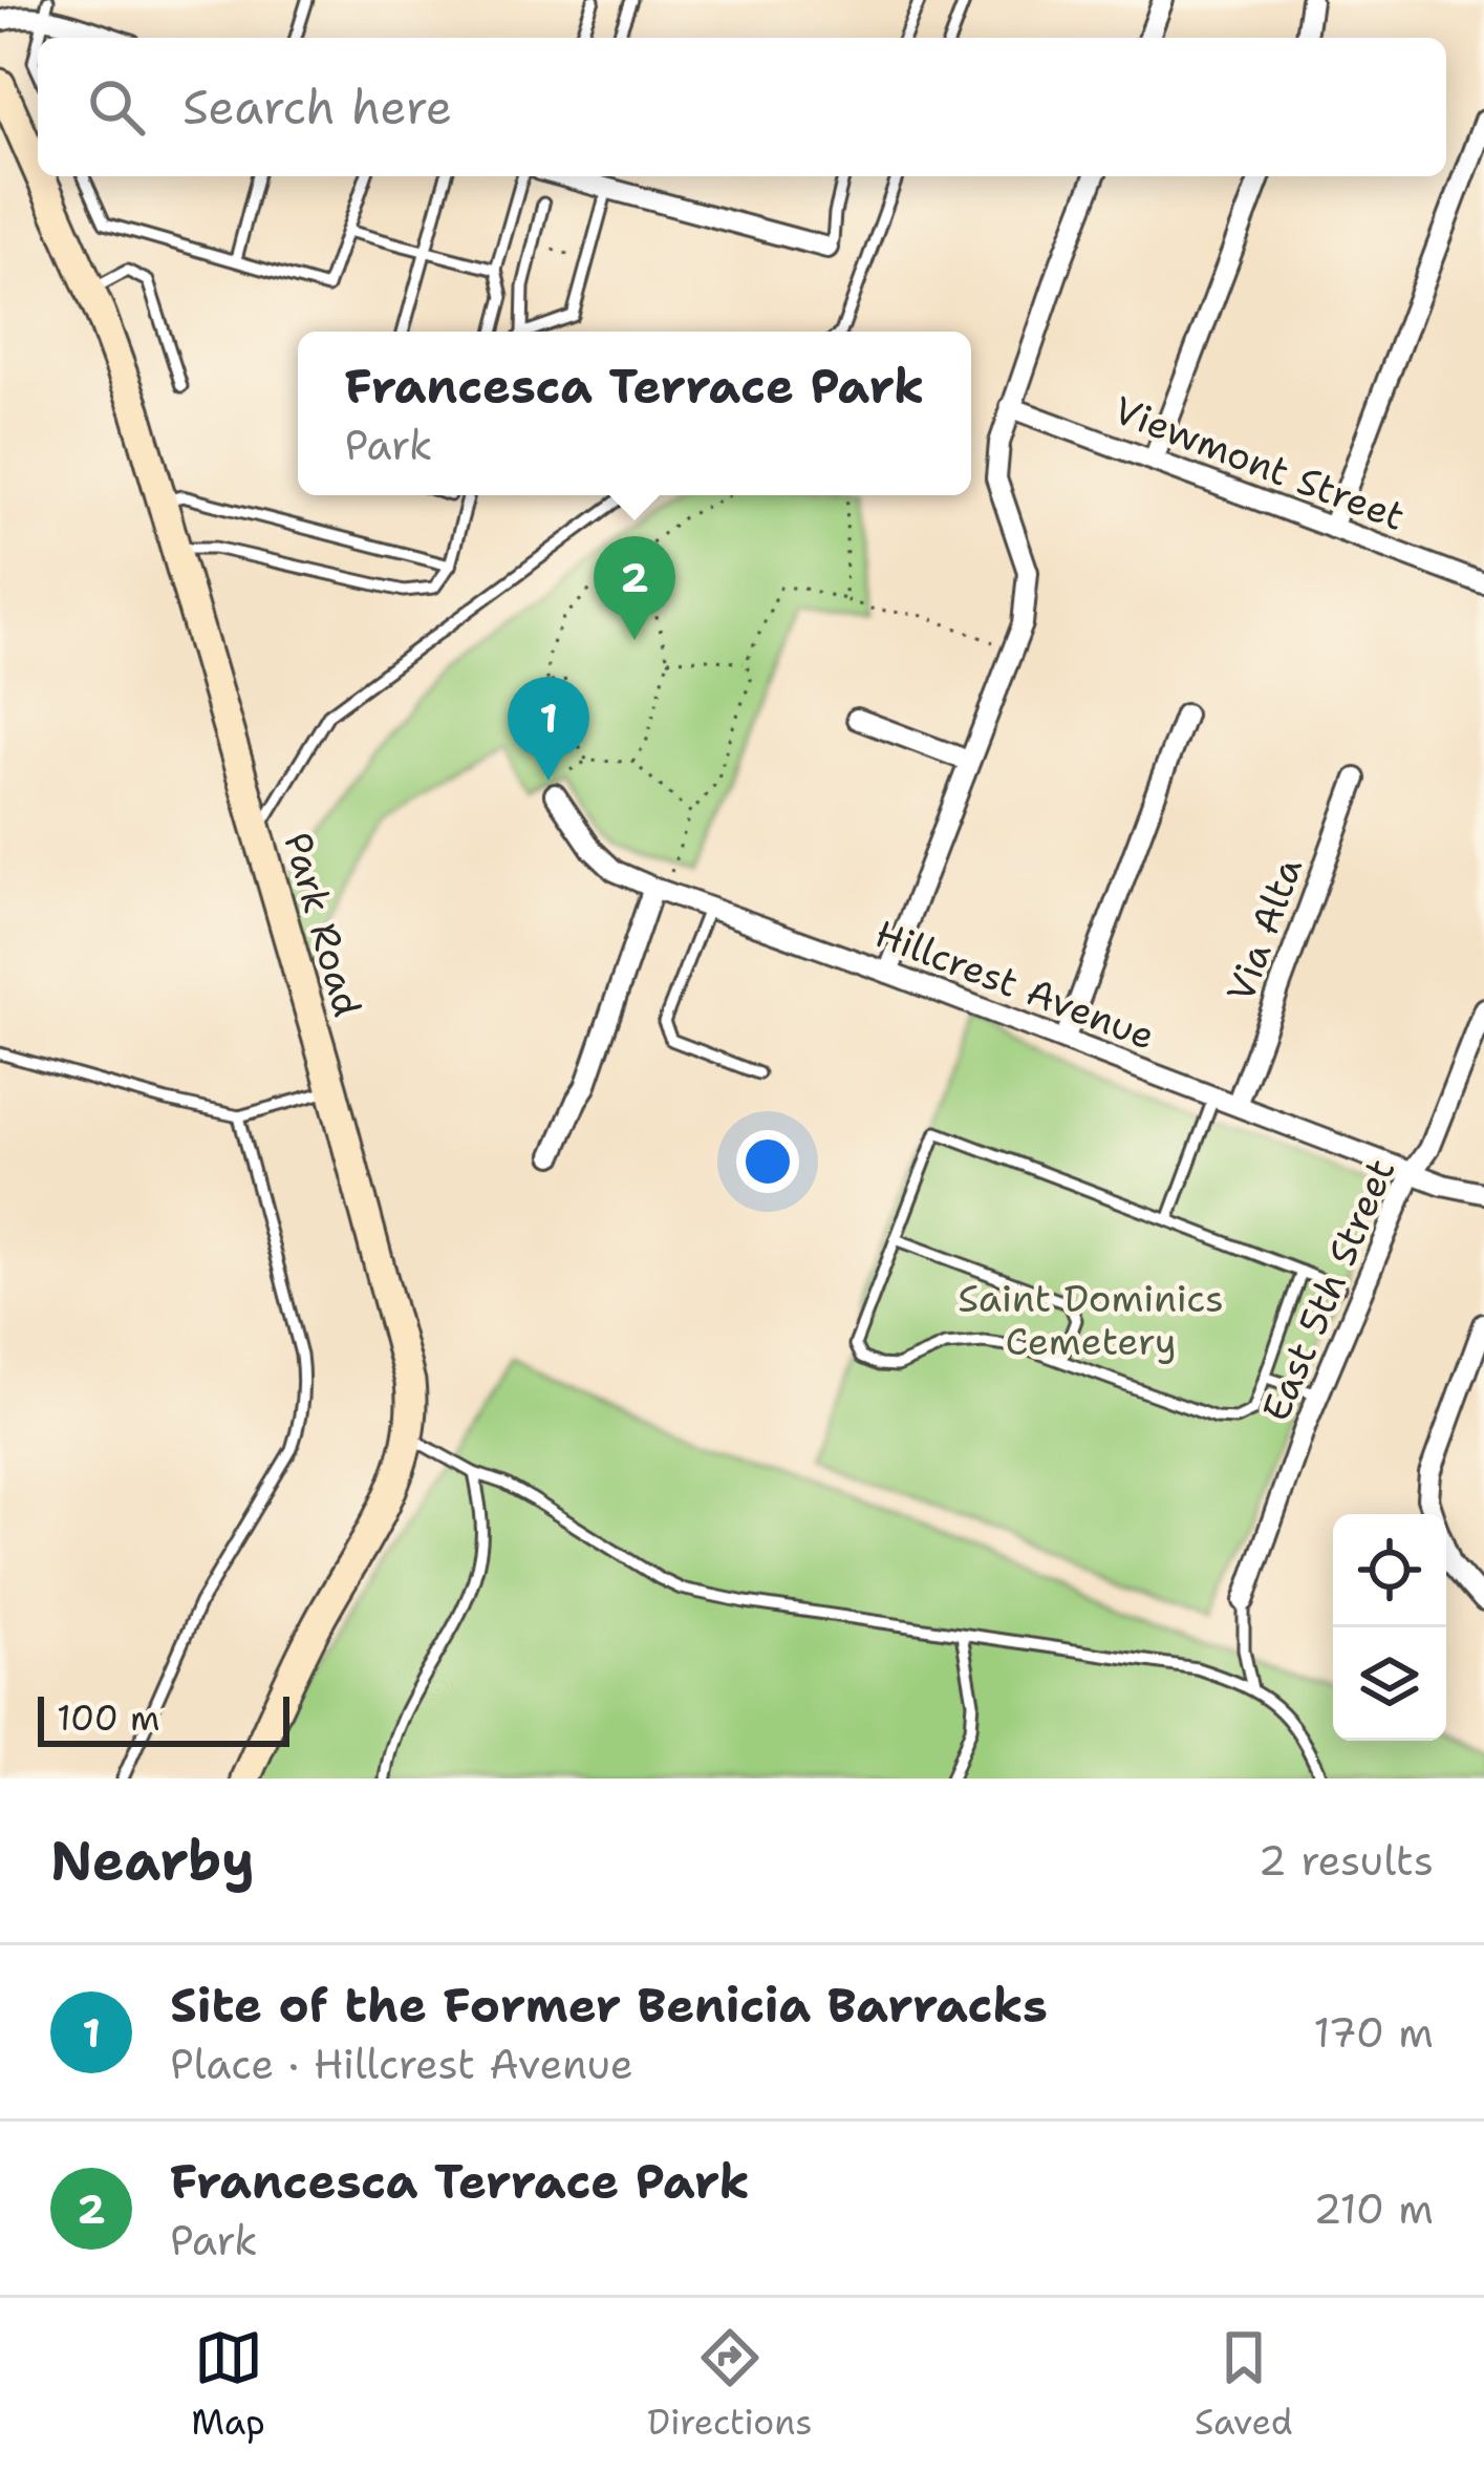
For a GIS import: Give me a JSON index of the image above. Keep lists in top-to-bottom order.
{
  "streets": {
    "street": [
      "Viewmont Street",
      "Park Road",
      "Via Alta",
      "Hillcrest Avenue",
      "East 5th Street"
    ]
  },
  "crossings": [
    ["Via Alta", "Hillcrest Avenue"],
    ["Hillcrest Avenue", "East 5th Street"]
  ],
  "parks": ["Saint Dominics Cemetery"],
  "scale_bar": "100 m",
  "page": {
    "search": "Search here",
    "popup": ["Francesca Terrace Park", "Park"],
    "pins": ["2", "1"],
    "scale": "100 m",
    "heading": ["Nearby", "2 results"],
    "list": [
      {
        "mark": "1",
        "name": "Site of the Former Benicia Barracks",
        "note": "Place · Hillcrest Avenue",
        "value": "170 m"
      },
      {
        "mark": "2",
        "name": "Francesca Terrace Park",
        "note": "Park",
        "value": "210 m"
      }
    ],
    "nav": ["Map", "Directions", "Saved"]
  }
}
